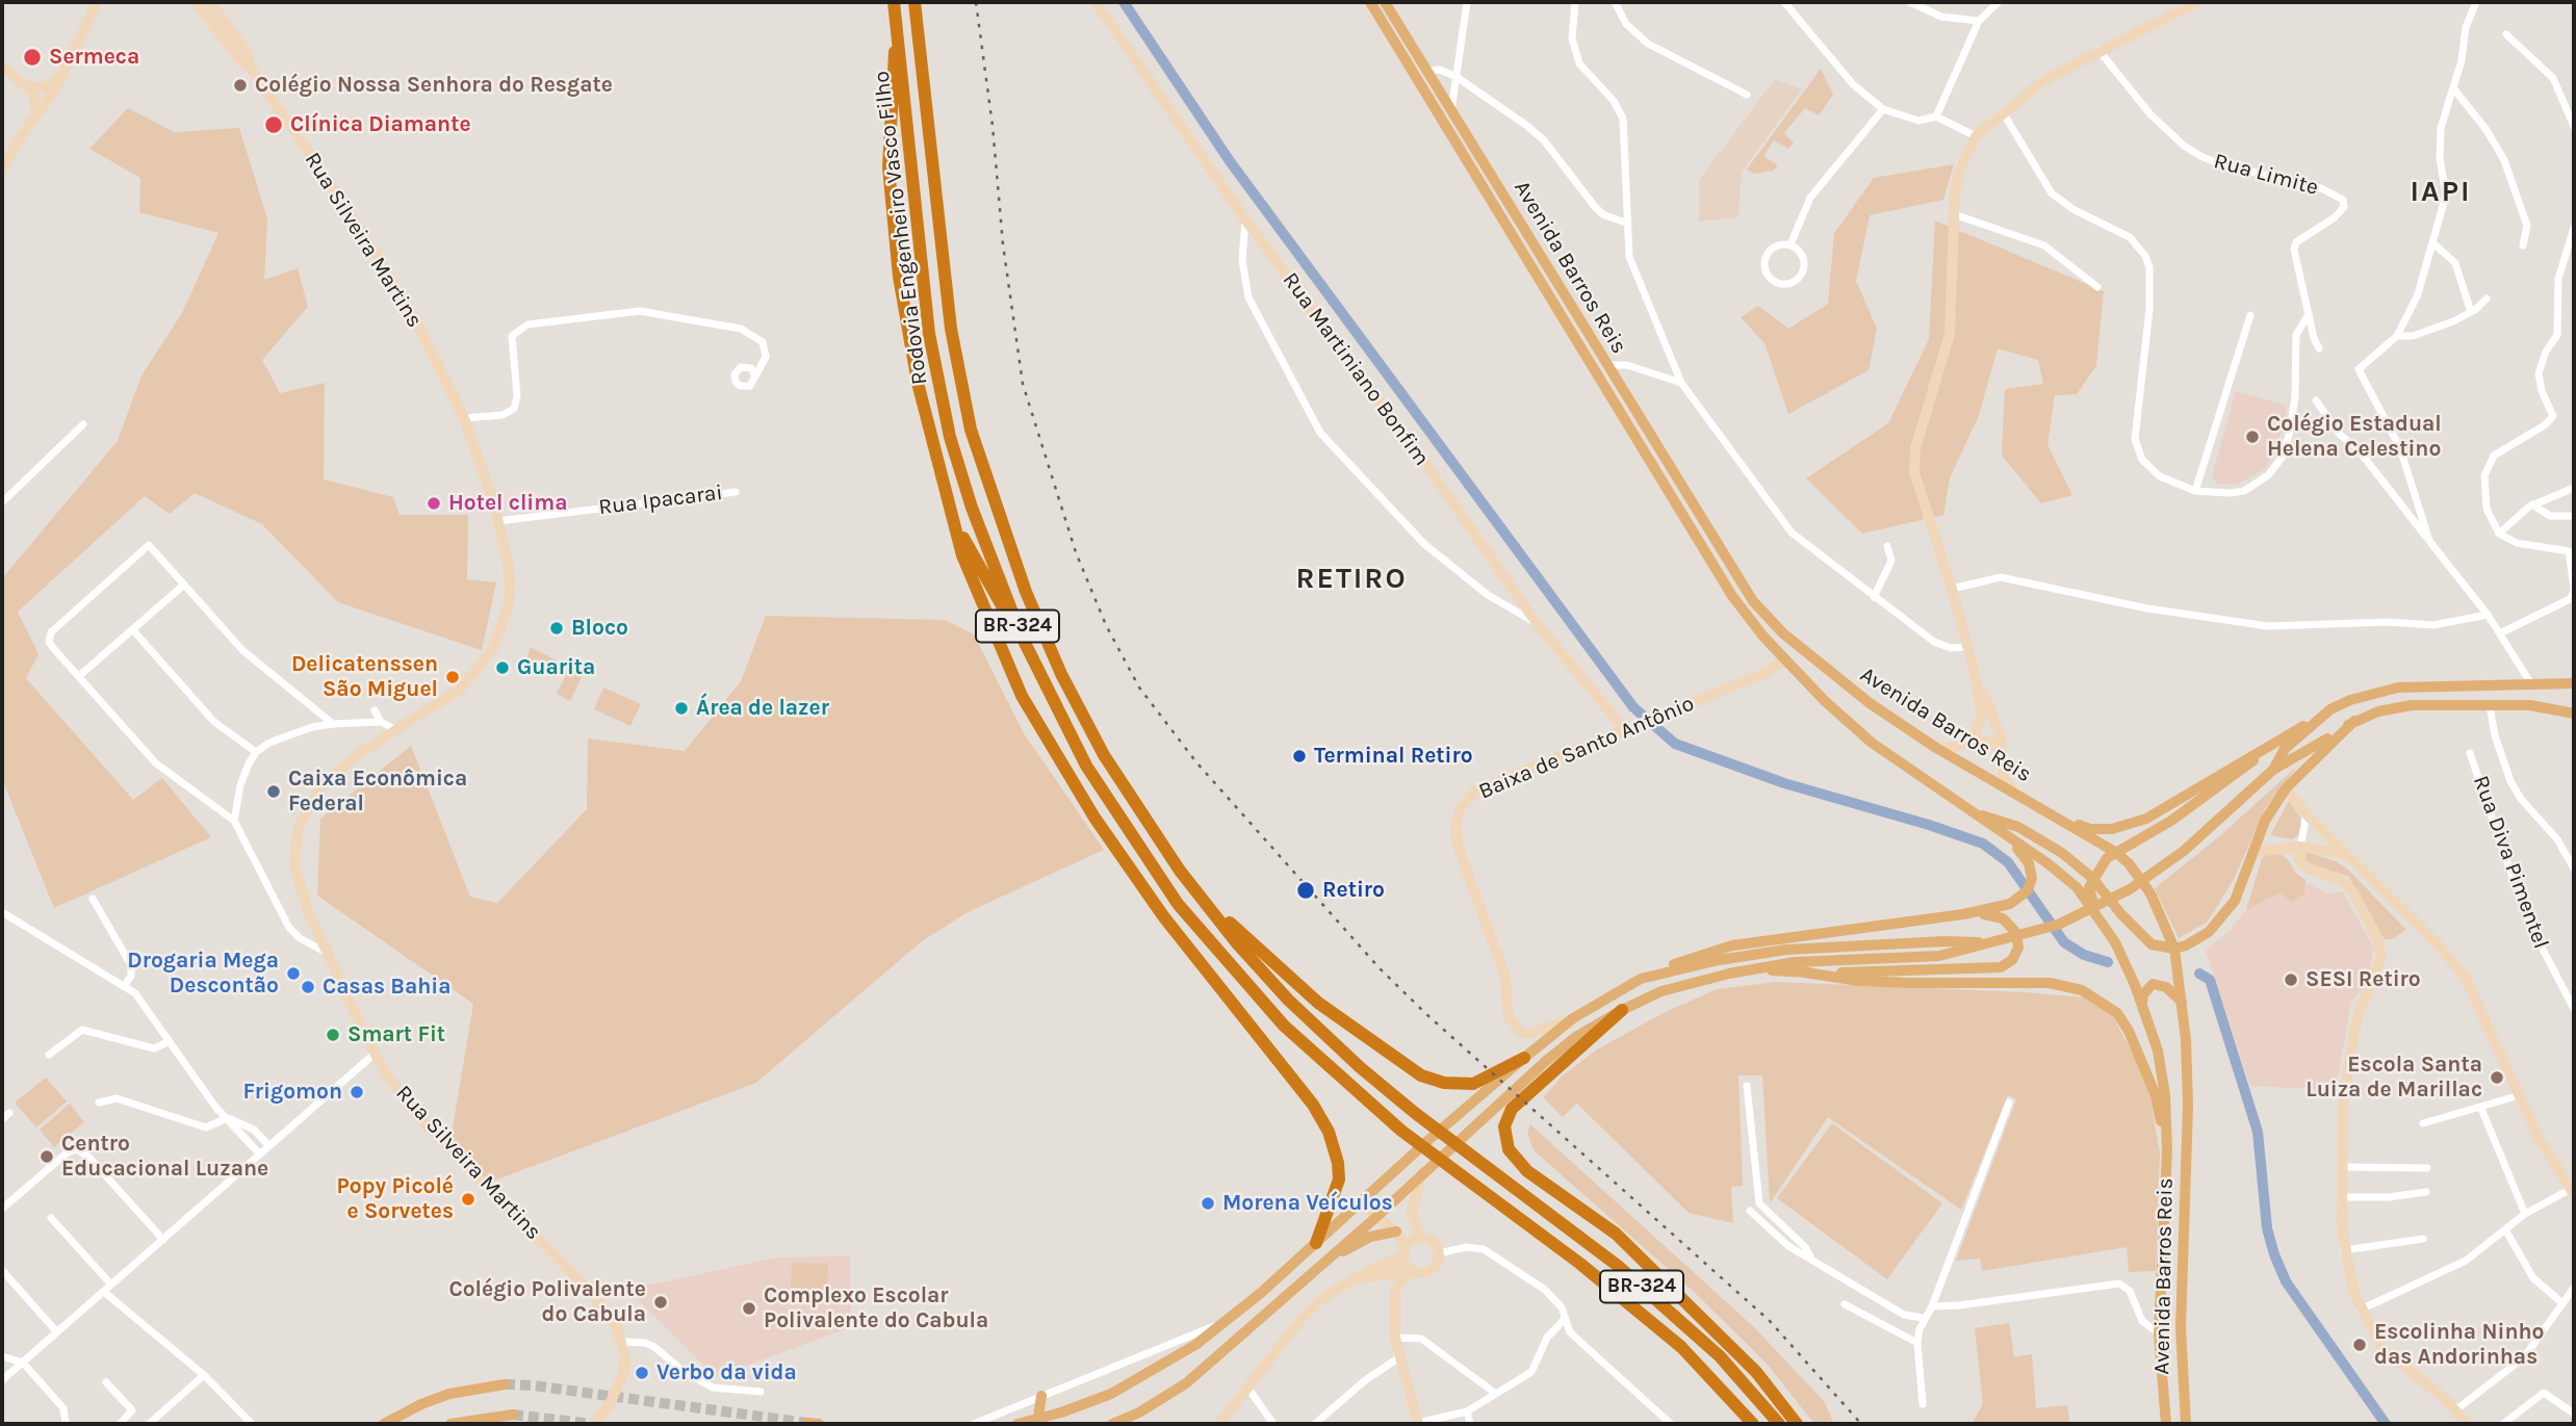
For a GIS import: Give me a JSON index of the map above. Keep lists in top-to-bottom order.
{
  "streets": {
    "highway": ["Rodovia Engenheiro Vasco Filho", "BR-324"],
    "main road": [
      "Rua Silveira Martins",
      "Avenida Barros Reis",
      "Rua Martiniano Bonfim",
      "Baixa de Santo Antônio"
    ],
    "street": ["Rua Limite", "Rua Ipacarai", "Rua Diva Pimentel"]
  },
  "crossings": [
    ["Rua Silveira Martins", "Rua Ipacarai"],
    ["Avenida Barros Reis", "Baixa de Santo Antônio"],
    ["Rua Martiniano Bonfim", "Baixa de Santo Antônio"]
  ],
  "districts": ["IAPI", "RETIRO"],
  "places": [
    "Sermeca",
    "Colégio Nossa Senhora do Resgate",
    "Clínica Diamante",
    "Colégio Estadual Helena Celestino",
    "Hotel clima",
    "Bloco",
    "Guarita",
    "Delicatenssen São Miguel",
    "Área de lazer",
    "Terminal Retiro",
    "Caixa Econômica Federal",
    "Retiro",
    "Drogaria Mega Descontão",
    "SESI Retiro",
    "Casas Bahia",
    "Smart Fit",
    "Escola Santa Luiza de Marillac",
    "Frigomon",
    "Centro Educacional Luzane",
    "Popy Picolé e Sorvetes",
    "Morena Veículos",
    "Colégio Polivalente do Cabula",
    "Complexo Escolar Polivalente do Cabula",
    "Escolinha Ninho das Andorinhas",
    "Verbo da vida"
  ]
}
